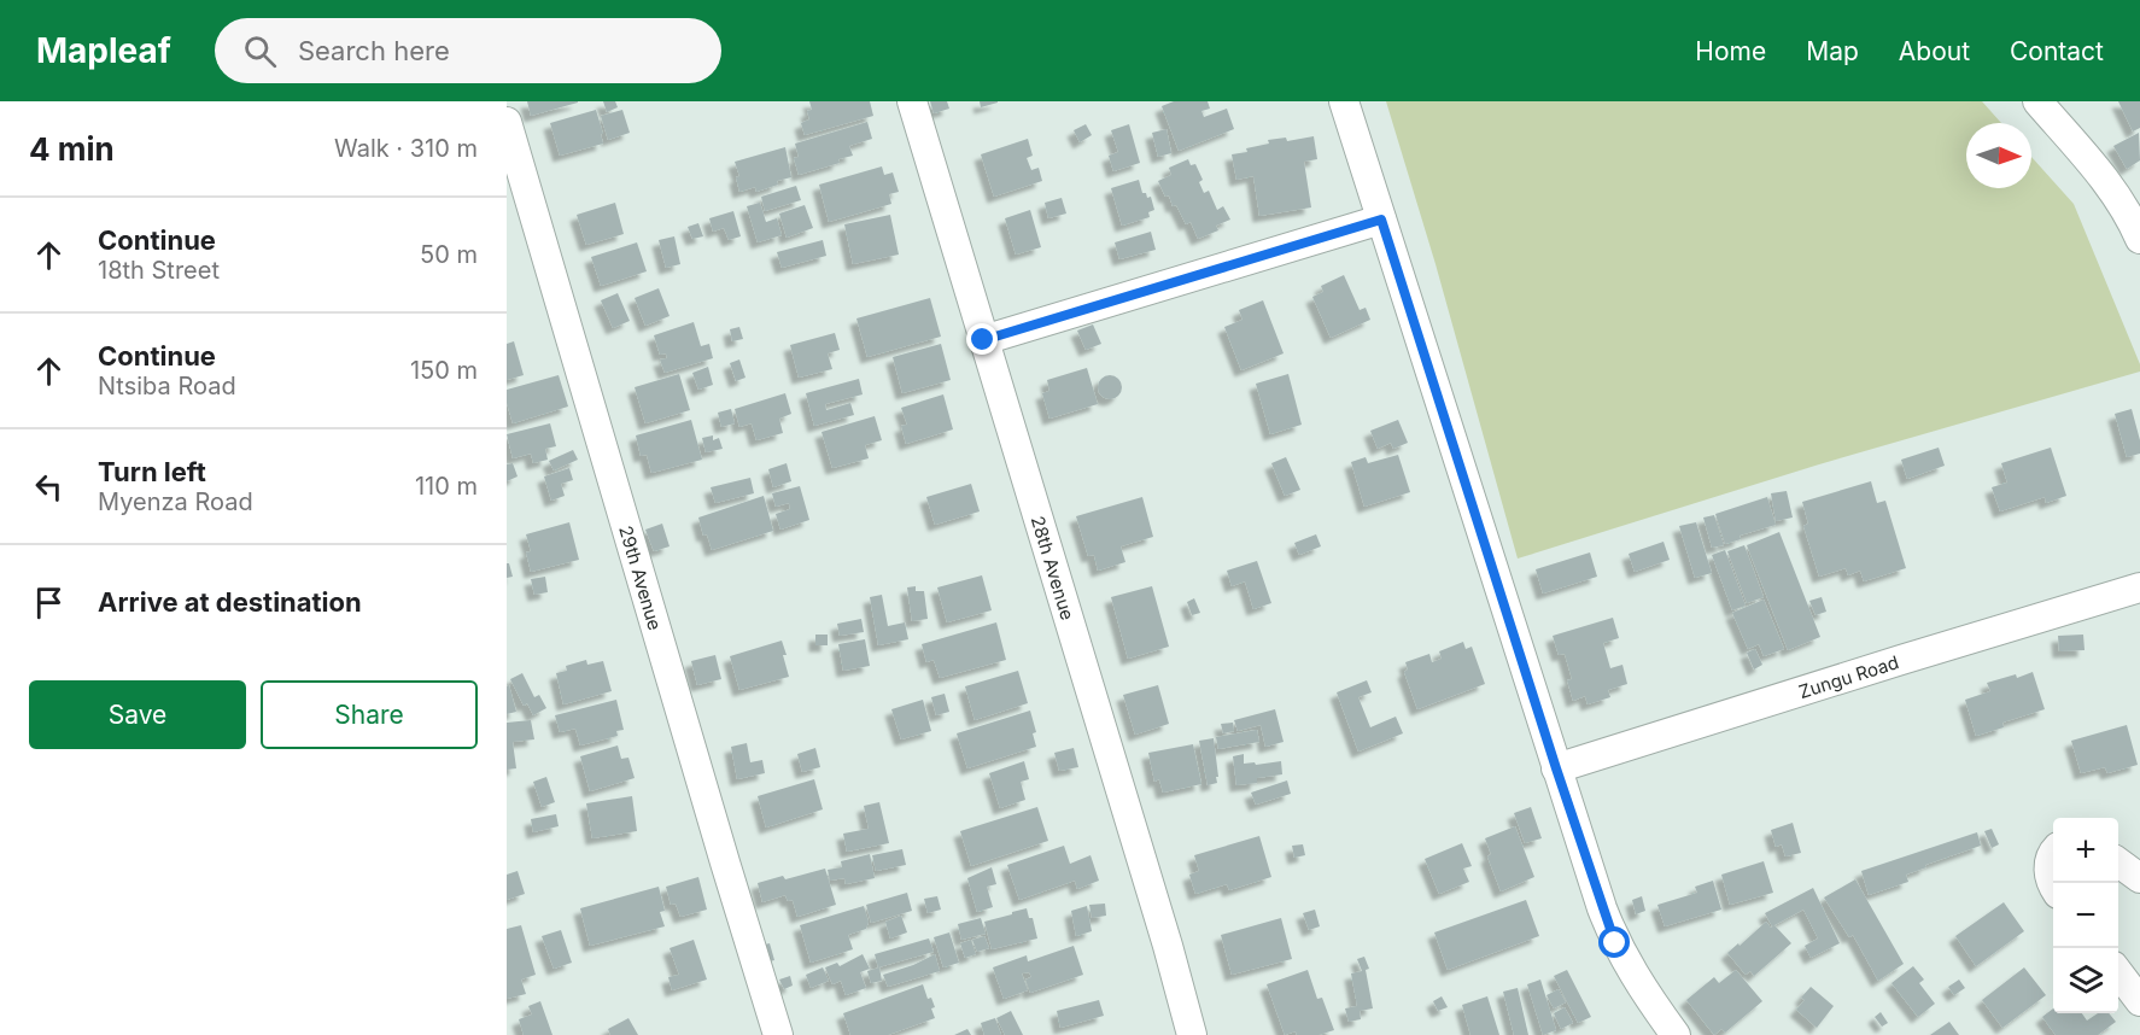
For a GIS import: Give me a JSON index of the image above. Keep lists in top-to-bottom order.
{
  "streets": {
    "street": ["28th Avenue", "29th Avenue", "Zungu Road"]
  },
  "north": "right",
  "page": {
    "header": "Mapleaf",
    "search": "Search here",
    "nav": [
      "Home",
      "Map",
      "About",
      "Contact"
    ],
    "heading": ["4 min", "Walk · 310 m"],
    "list": [
      ["Continue", "18th Street", "50 m"],
      ["Continue", "Ntsiba Road", "150 m"],
      ["Turn left", "Myenza Road", "110 m"],
      "Arrive at destination"
    ],
    "buttons": ["Save", "Share"],
    "map_buttons": ["+", "−"]
  }
}
